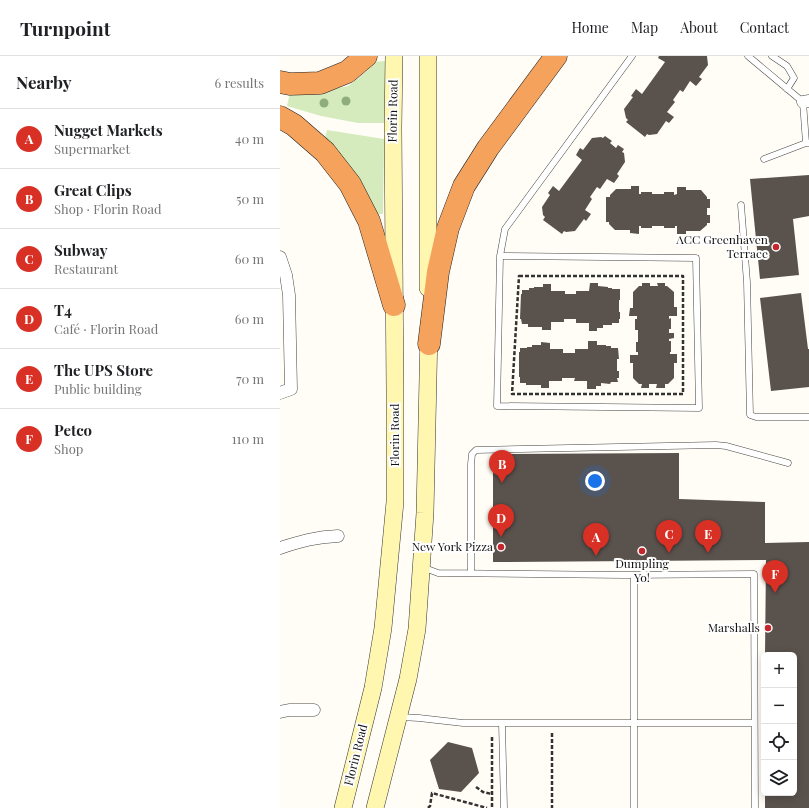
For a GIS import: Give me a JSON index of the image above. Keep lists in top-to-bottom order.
{
  "streets": {
    "main road": ["Florin Road"]
  },
  "places": [
    "ACC Greenhaven Terrace",
    "New York Pizza",
    "Dumpling Yo!",
    "Marshalls"
  ],
  "page": {
    "header": "Turnpoint",
    "nav": [
      "Home",
      "Map",
      "About",
      "Contact"
    ],
    "heading": ["Nearby", "6 results"],
    "list": [
      {
        "mark": "A",
        "name": "Nugget Markets",
        "note": "Supermarket",
        "value": "40 m"
      },
      {
        "mark": "B",
        "name": "Great Clips",
        "note": "Shop · Florin Road",
        "value": "50 m"
      },
      {
        "mark": "C",
        "name": "Subway",
        "note": "Restaurant",
        "value": "60 m"
      },
      {
        "mark": "D",
        "name": "T4",
        "note": "Café · Florin Road",
        "value": "60 m"
      },
      {
        "mark": "E",
        "name": "The UPS Store",
        "note": "Public building",
        "value": "70 m"
      },
      {
        "mark": "F",
        "name": "Petco",
        "note": "Shop",
        "value": "110 m"
      }
    ],
    "pins": [
      "B",
      "D",
      "C",
      "E",
      "A",
      "F"
    ],
    "map_buttons": ["+", "−"]
  }
}
